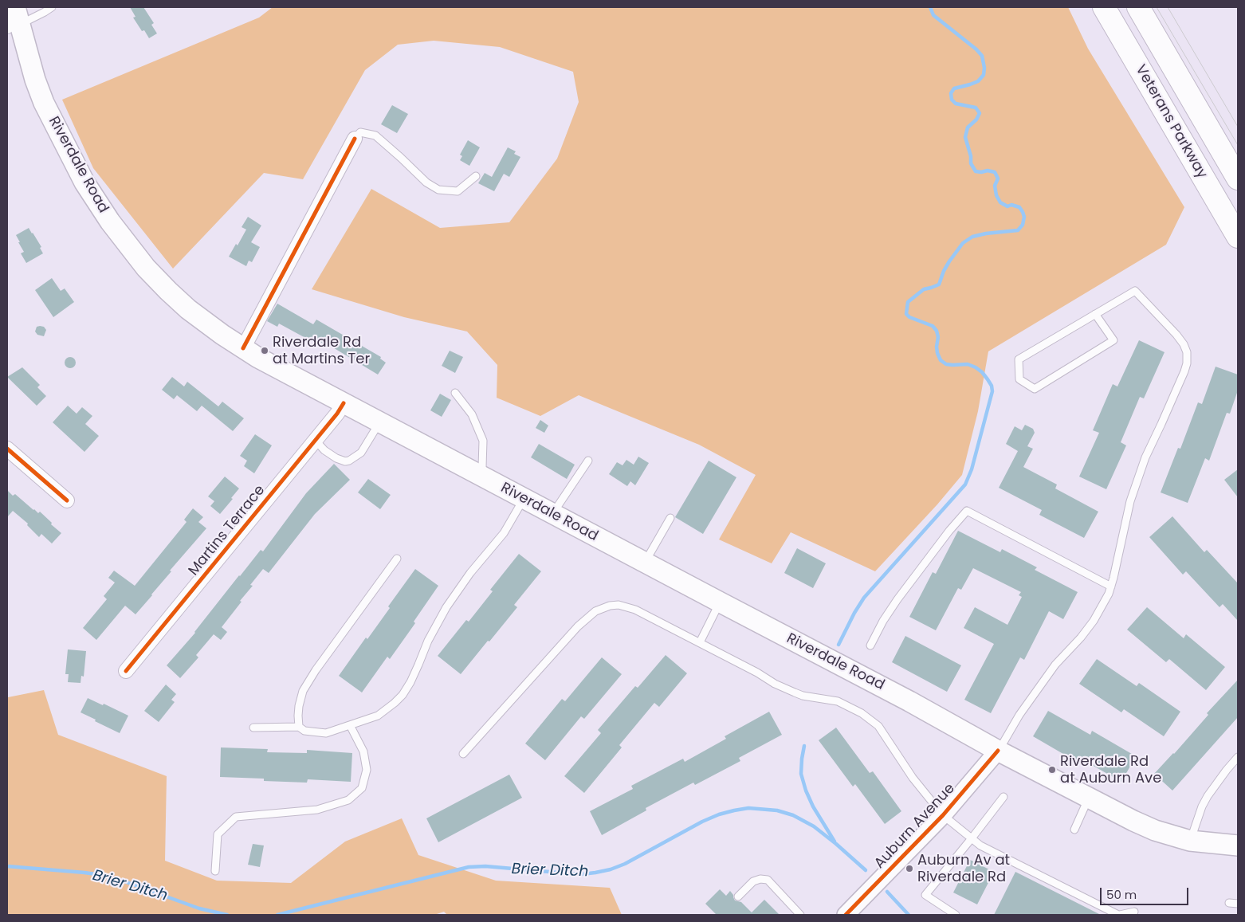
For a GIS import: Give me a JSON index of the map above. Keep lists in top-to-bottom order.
{
  "streets": {
    "main road": ["Veterans Parkway", "Riverdale Road"],
    "street": ["Martins Terrace", "Auburn Avenue"]
  },
  "crossings": [
    ["Riverdale Road", "Martins Terrace"],
    ["Riverdale Road", "Auburn Avenue"]
  ],
  "water": ["Brier Ditch"],
  "places": ["Riverdale Rd at Martins Ter", "Riverdale Rd at Auburn Ave", "Auburn Av at Riverdale Rd"],
  "scale_bar": "50 m"
}
